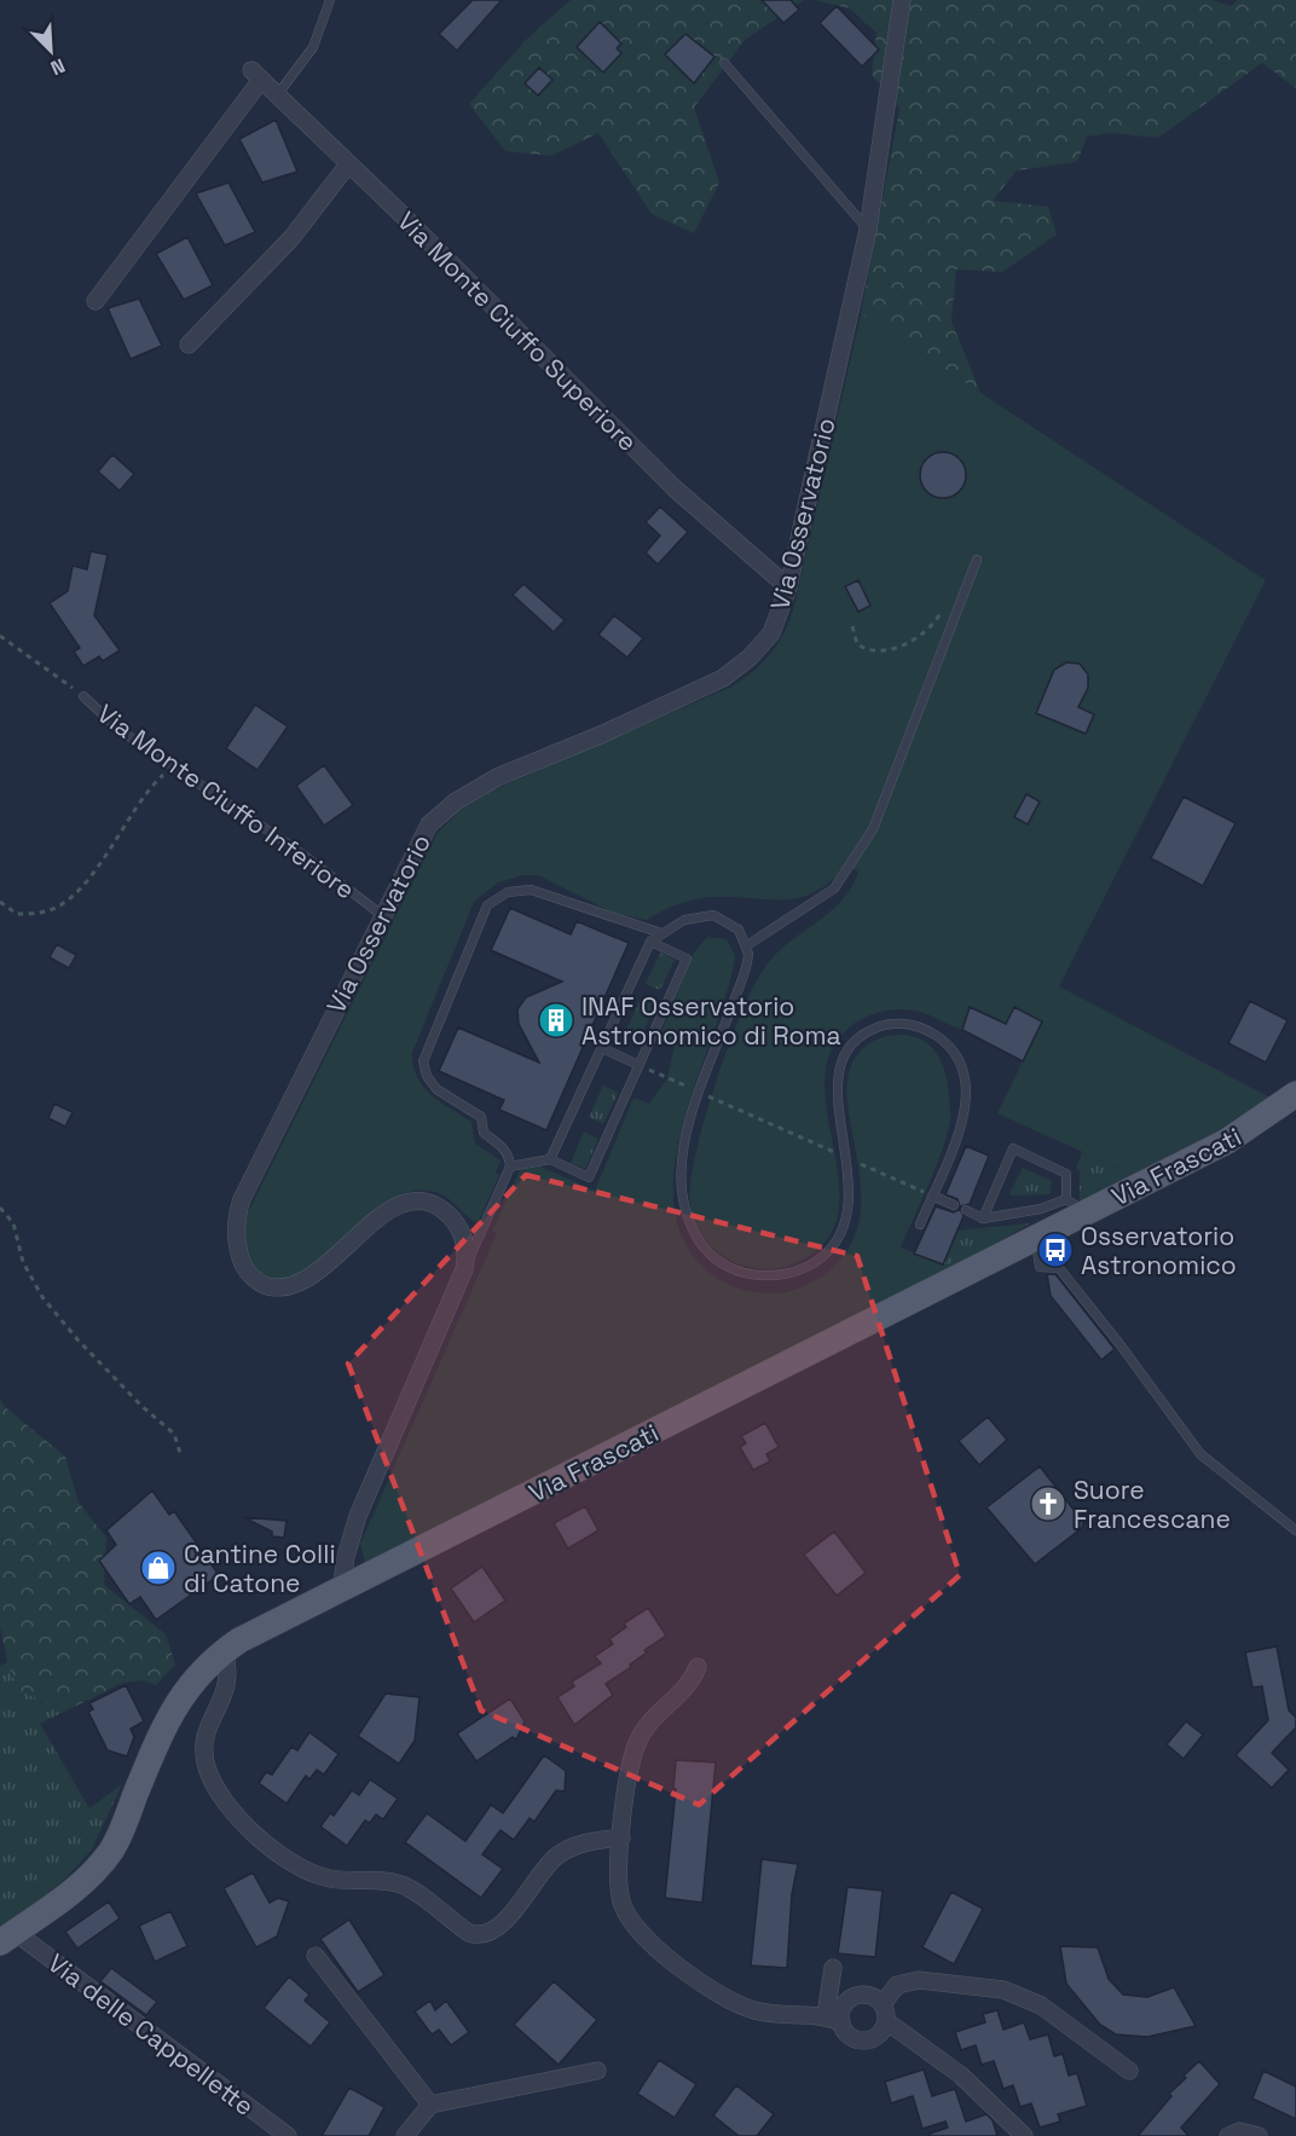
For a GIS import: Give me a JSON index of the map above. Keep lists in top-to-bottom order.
{
  "streets": {
    "main road": ["Via Frascati"],
    "street": ["Via Monte Ciuffo Superiore", "Via Osservatorio", "Via delle Cappellette"],
    "lane": ["Via Monte Ciuffo Inferiore"]
  },
  "crossings": [
    ["Via Monte Ciuffo Superiore", "Via Osservatorio"],
    ["Via Osservatorio", "Via Monte Ciuffo Inferiore"],
    ["Via Osservatorio", "Via Frascati"],
    ["Via Frascati", "Via delle Cappellette"]
  ],
  "places": {
    "building": ["INAF Osservatorio Astronomico di Roma"],
    "bus stop": ["Osservatorio Astronomico"],
    "church": ["Suore Francescane"],
    "shop": ["Cantine Colli di Catone"]
  },
  "north": "bottom right"
}
